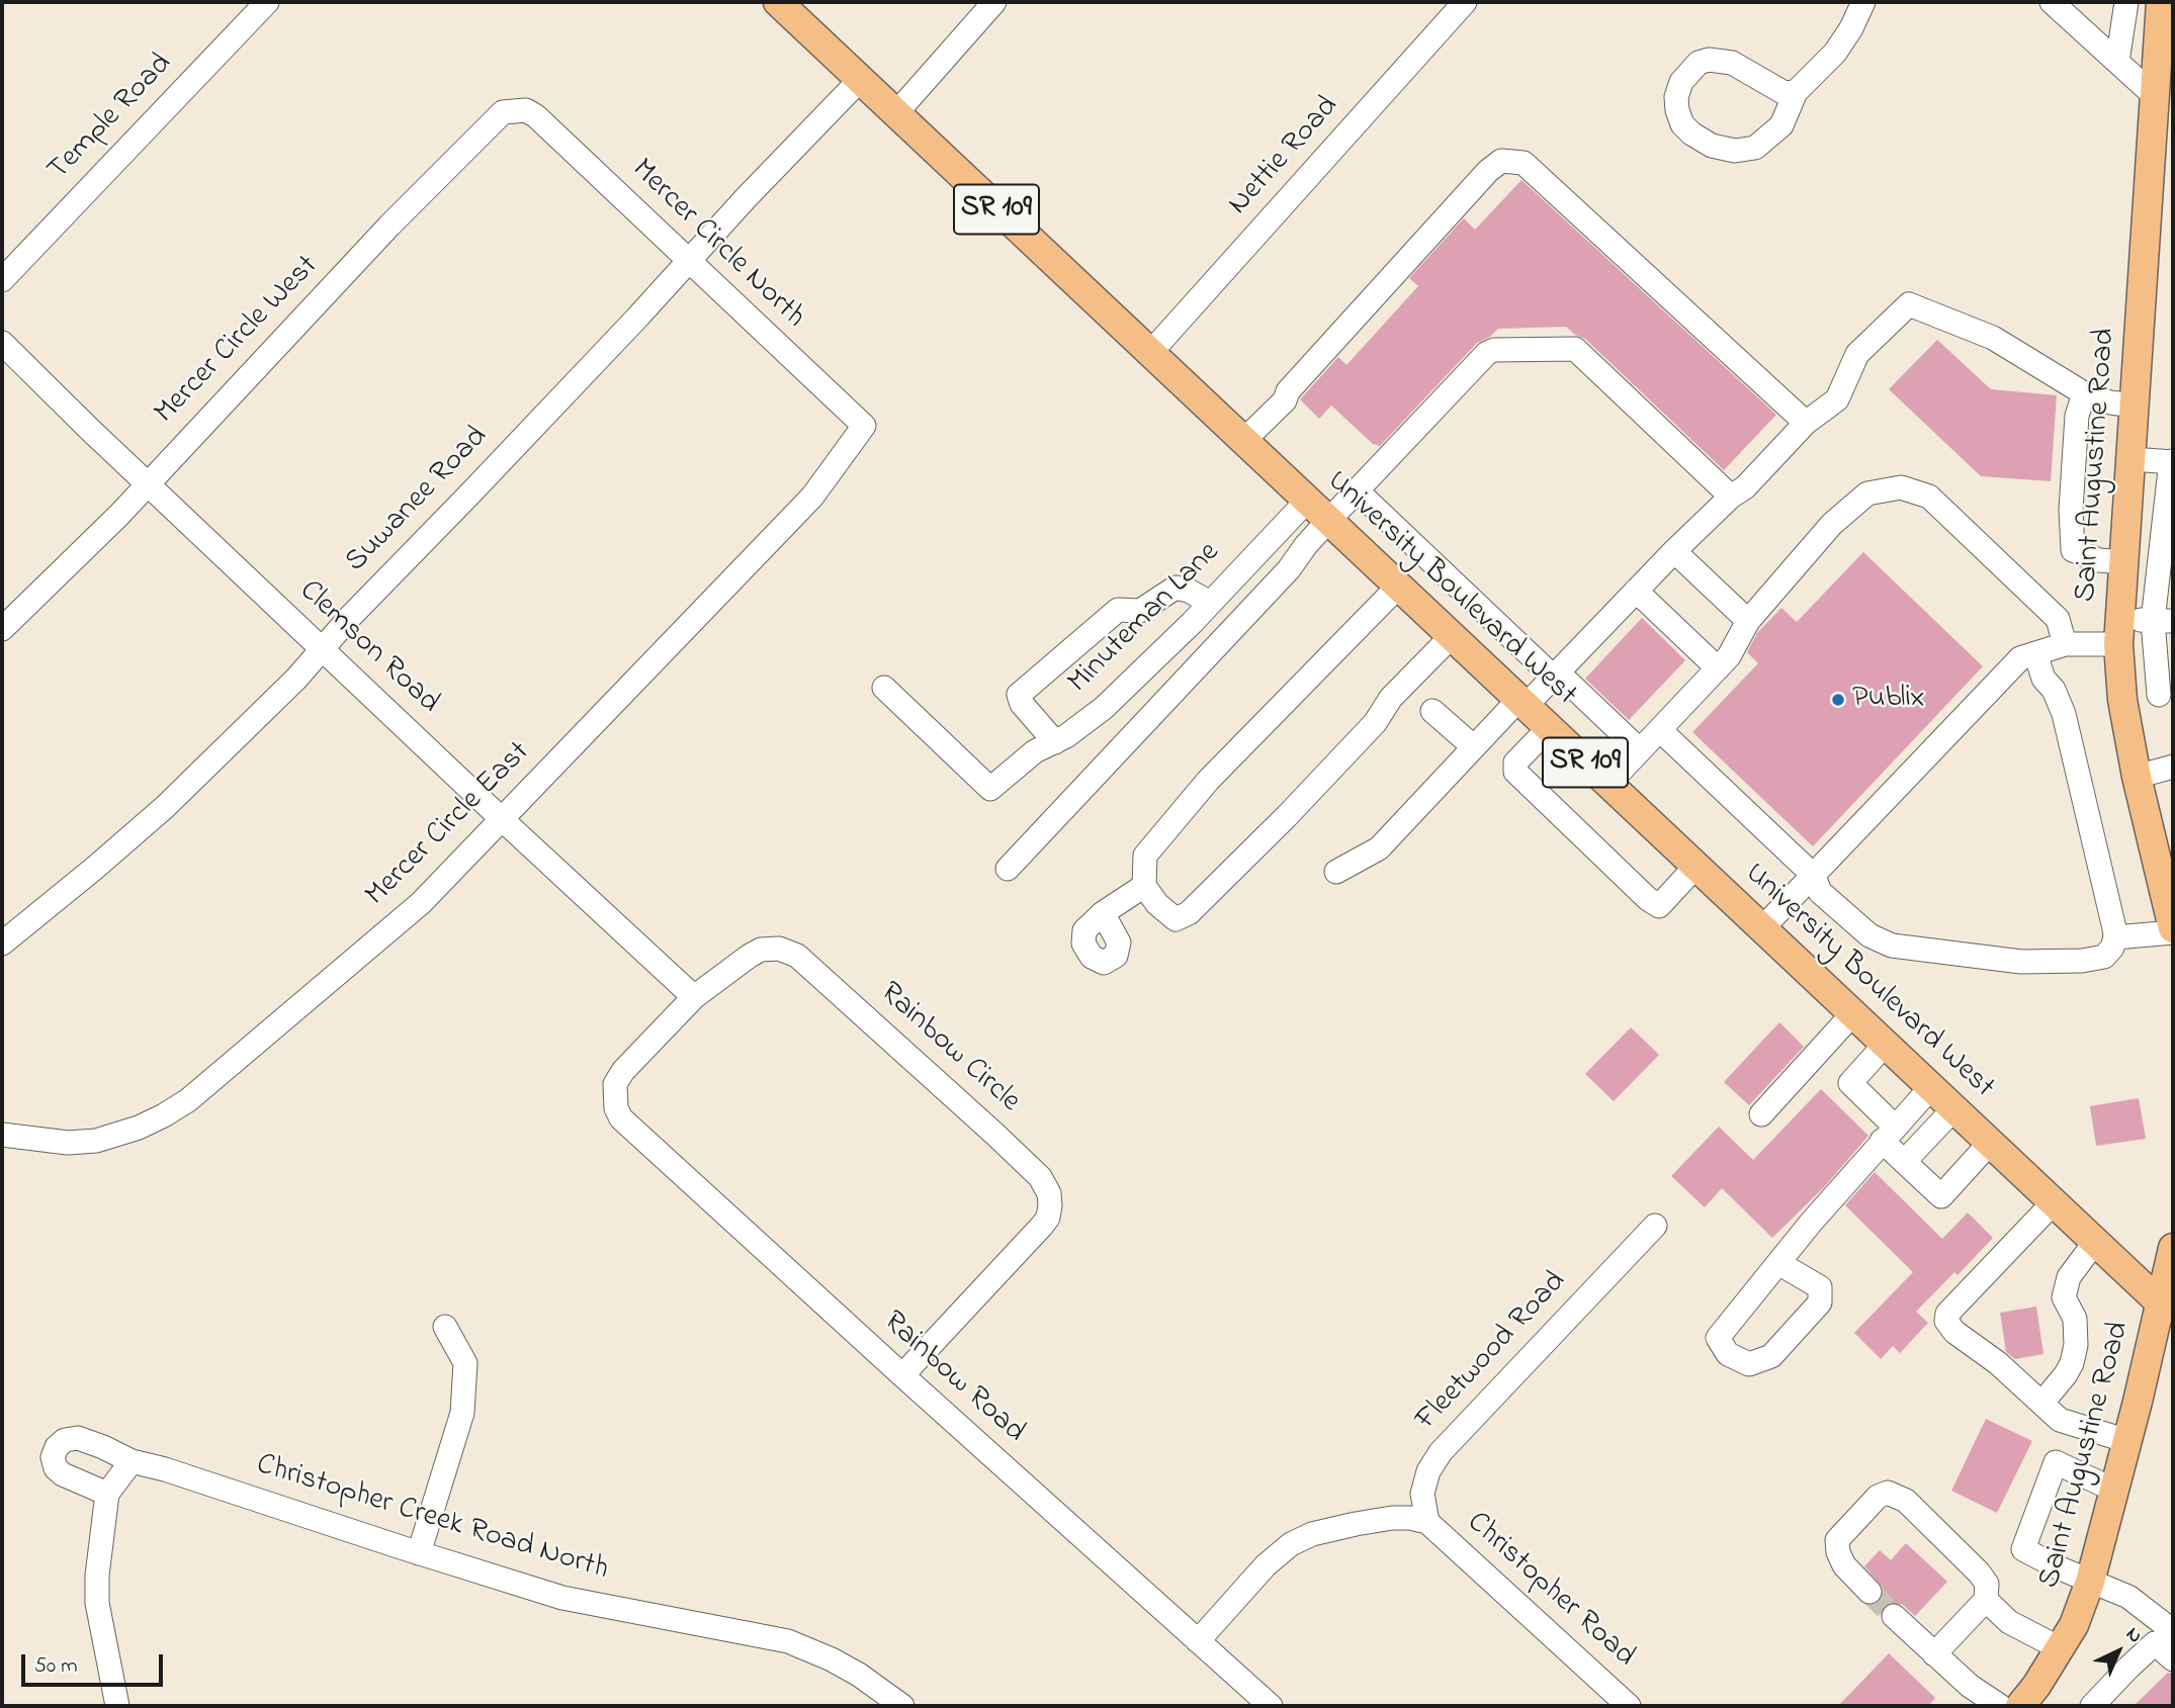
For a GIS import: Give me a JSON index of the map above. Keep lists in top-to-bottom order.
{
  "streets": {
    "main road": ["SR 109", "Saint Augustine Road", "University Boulevard West"],
    "street": [
      "Temple Road",
      "Nettie Road",
      "Mercer Circle North",
      "Mercer Circle West",
      "Suwanee Road",
      "Minuteman Lane",
      "Clemson Road",
      "Mercer Circle East",
      "Rainbow Circle",
      "Fleetwood Road",
      "Rainbow Road",
      "Christopher Creek Road North",
      "Christopher Road"
    ]
  },
  "crossings": [
    ["Nettie Road", "University Boulevard West"],
    ["Mercer Circle North", "Mercer Circle West"],
    ["Mercer Circle North", "Suwanee Road"],
    ["Mercer Circle North", "Mercer Circle East"],
    ["Mercer Circle West", "Clemson Road"],
    ["Saint Augustine Road", "University Boulevard West"],
    ["Suwanee Road", "University Boulevard West"],
    ["Suwanee Road", "Clemson Road"],
    ["University Boulevard West", "Minuteman Lane"],
    ["Clemson Road", "Mercer Circle East"],
    ["Clemson Road", "Rainbow Circle"],
    ["Rainbow Circle", "Rainbow Road"],
    ["Fleetwood Road", "Christopher Road"]
  ],
  "places": ["Publix"],
  "scale_bar": "50 m",
  "north": "top right"
}
